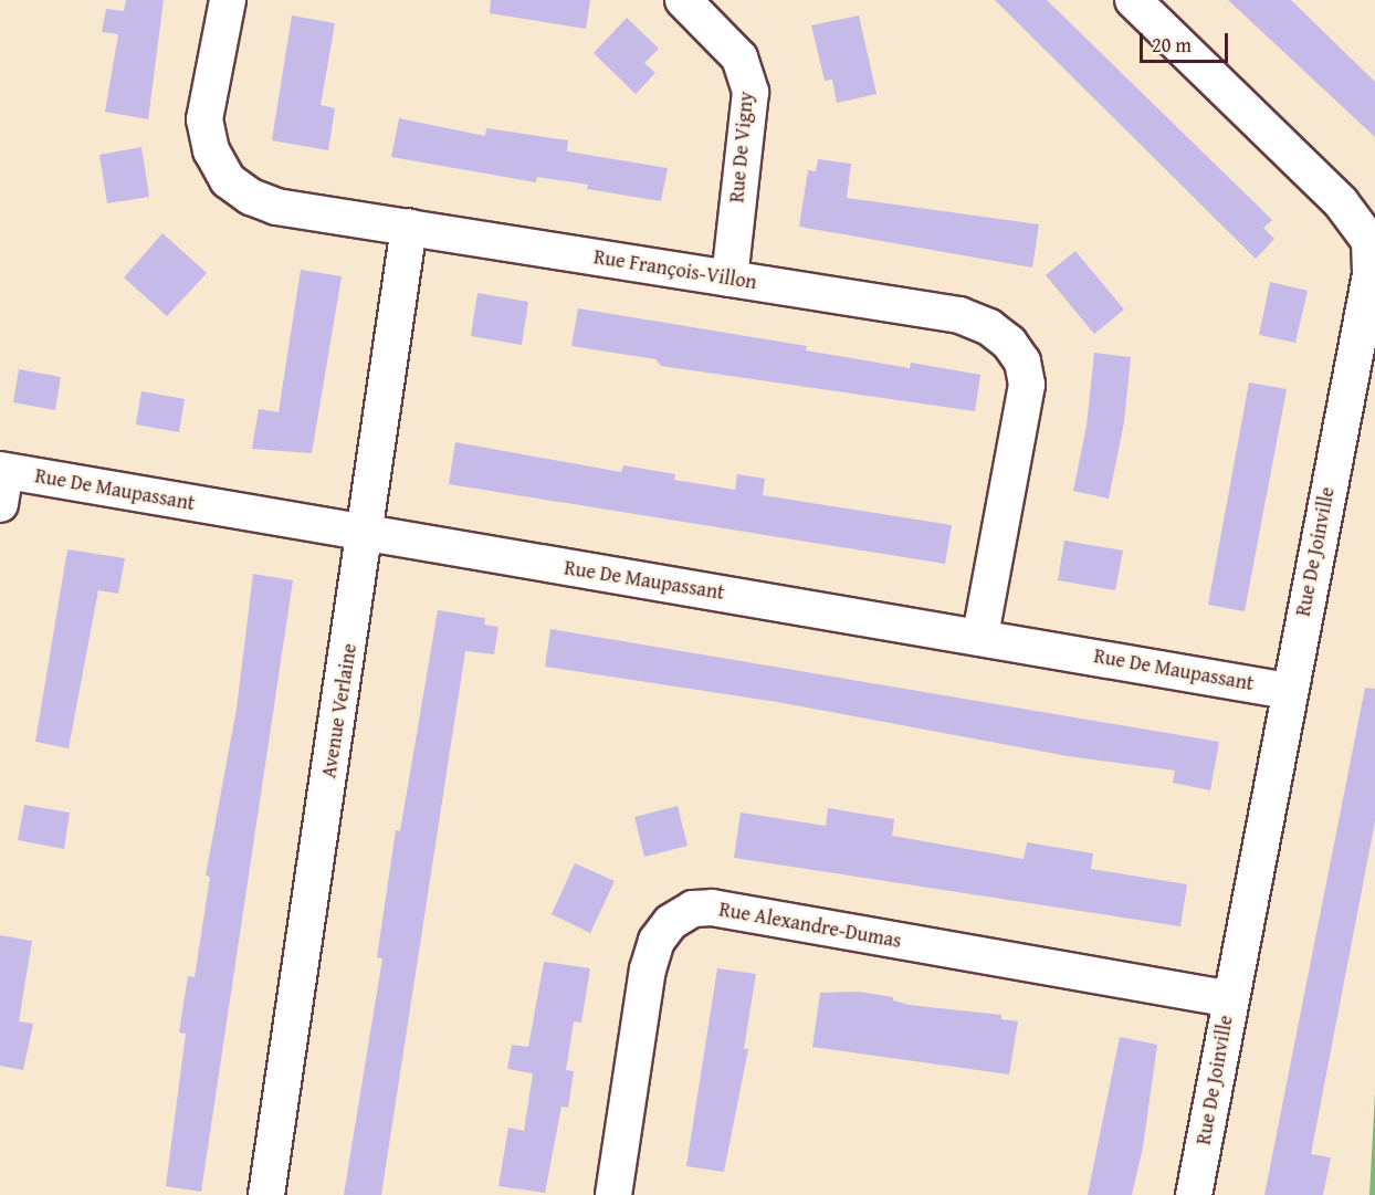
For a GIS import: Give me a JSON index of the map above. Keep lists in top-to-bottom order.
{
  "streets": {
    "street": [
      "Rue De Vigny",
      "Rue François-Villon",
      "Rue De Maupassant",
      "Rue De Joinville",
      "Avenue Verlaine",
      "Rue Alexandre-Dumas"
    ]
  },
  "crossings": [
    ["Rue De Vigny", "Rue François-Villon"],
    ["Rue François-Villon", "Rue De Maupassant"],
    ["Rue François-Villon", "Avenue Verlaine"],
    ["Rue De Maupassant", "Rue De Joinville"],
    ["Rue De Maupassant", "Avenue Verlaine"],
    ["Rue De Joinville", "Rue Alexandre-Dumas"]
  ],
  "scale_bar": "20 m"
}
